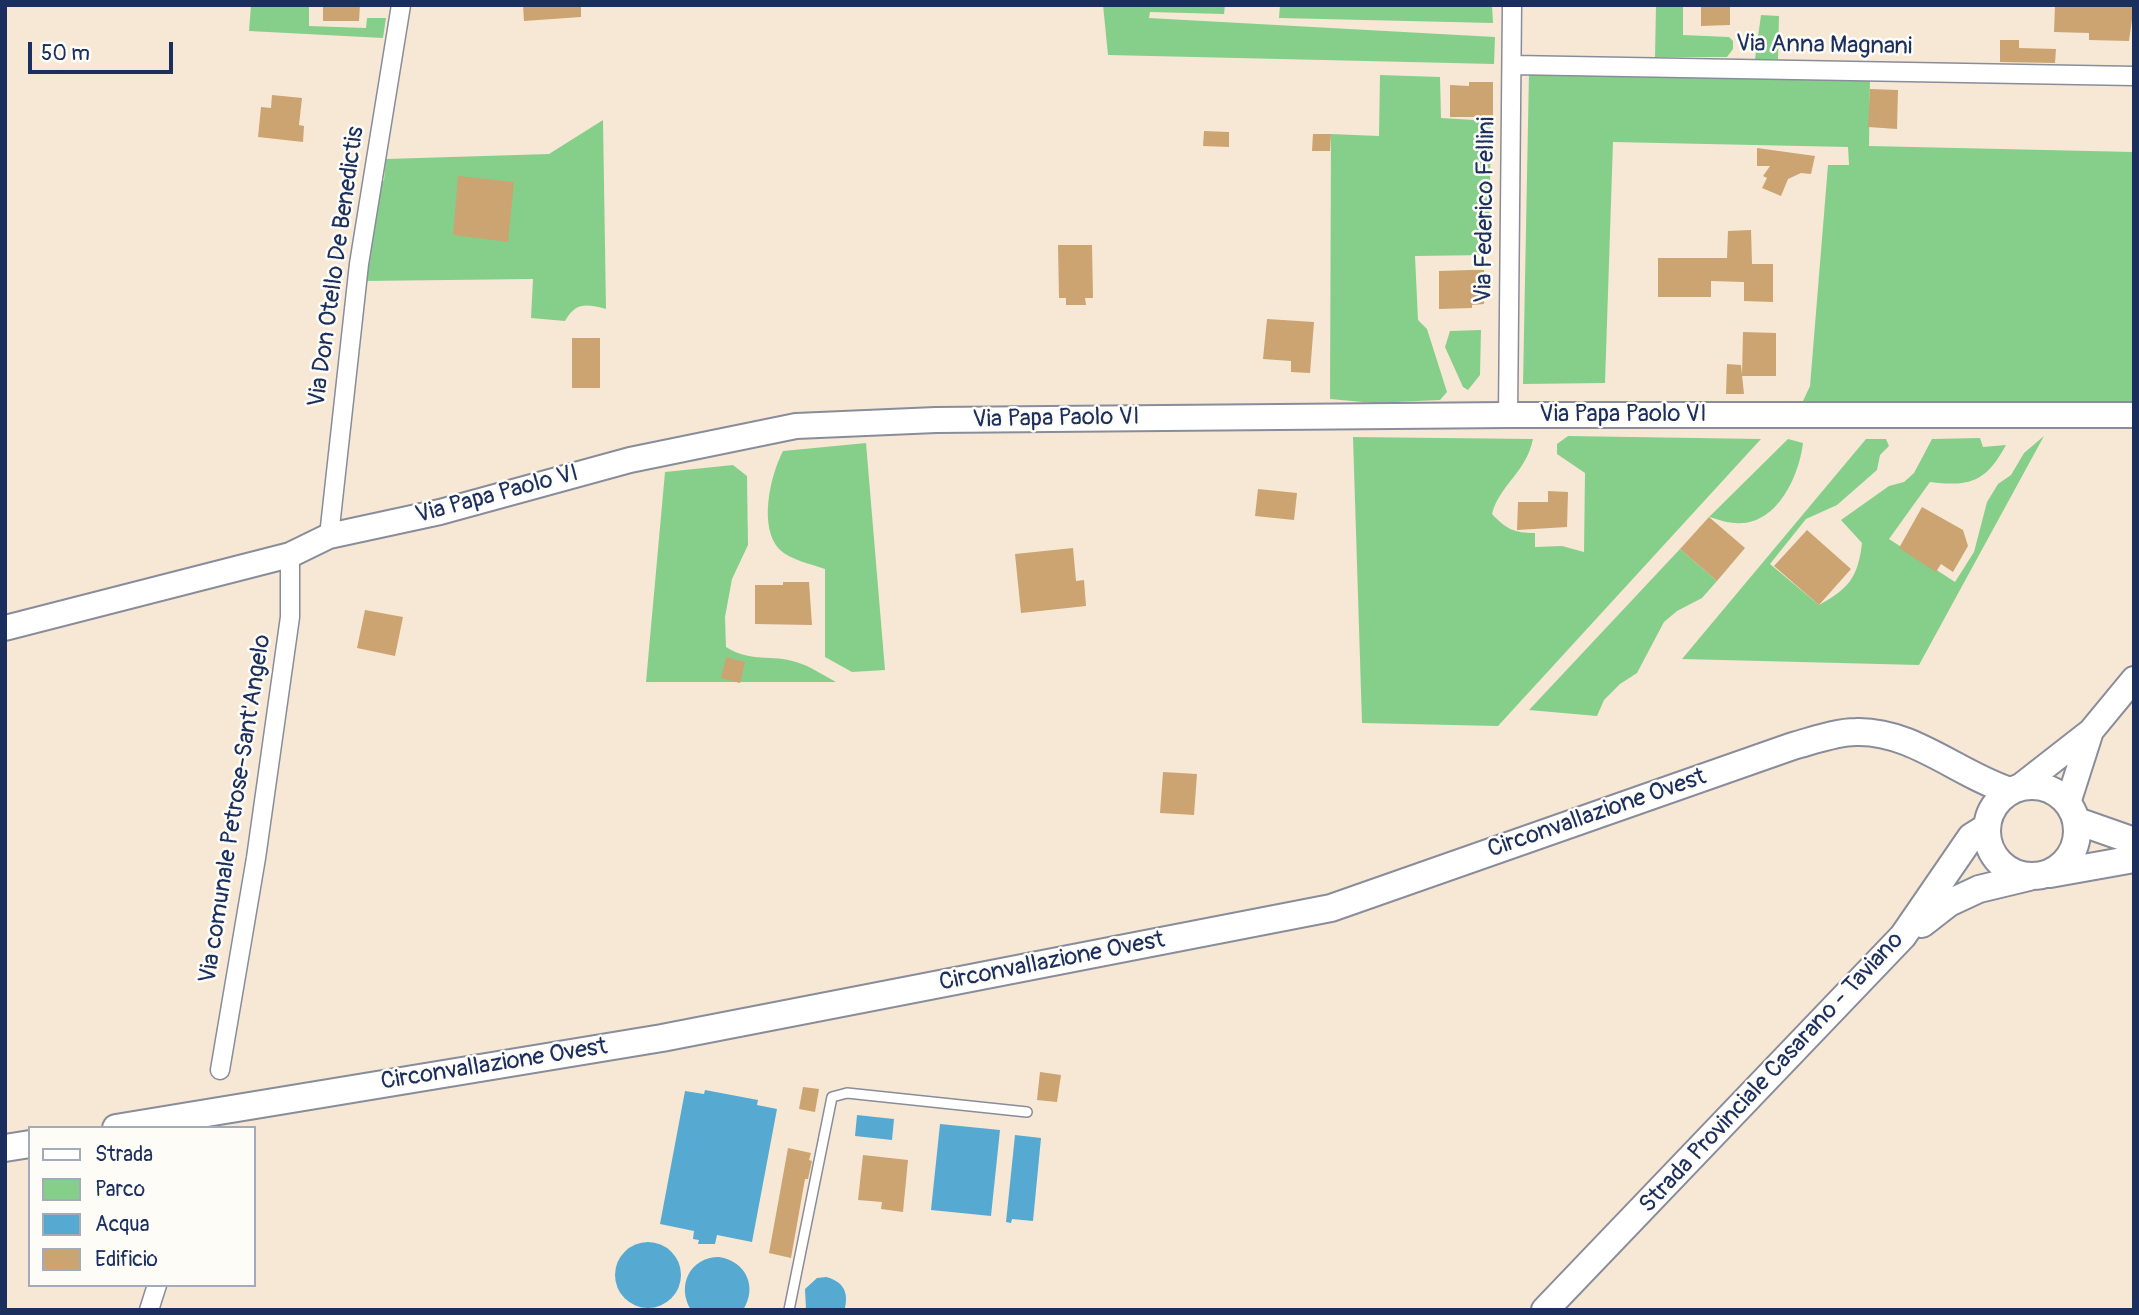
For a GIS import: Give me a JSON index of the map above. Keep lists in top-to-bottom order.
{
  "streets": {
    "main road": ["Circonvallazione Ovest", "Strada Provinciale Casarano - Taviano"],
    "street": [
      "Via Anna Magnani",
      "Via Federico Fellini",
      "Via Don Otello De Benedictis",
      "Via Papa Paolo VI",
      "Via comunale Petrose-Sant'Angelo"
    ]
  },
  "crossings": [
    ["Via Anna Magnani", "Via Federico Fellini"],
    ["Via Federico Fellini", "Via Papa Paolo VI"],
    ["Via Don Otello De Benedictis", "Via Papa Paolo VI"],
    ["Via Papa Paolo VI", "Via comunale Petrose-Sant'Angelo"],
    ["Circonvallazione Ovest", "Strada Provinciale Casarano - Taviano"]
  ],
  "legend": [
    "Strada",
    "Parco",
    "Acqua",
    "Edificio"
  ],
  "scale_bar": "50 m"
}
